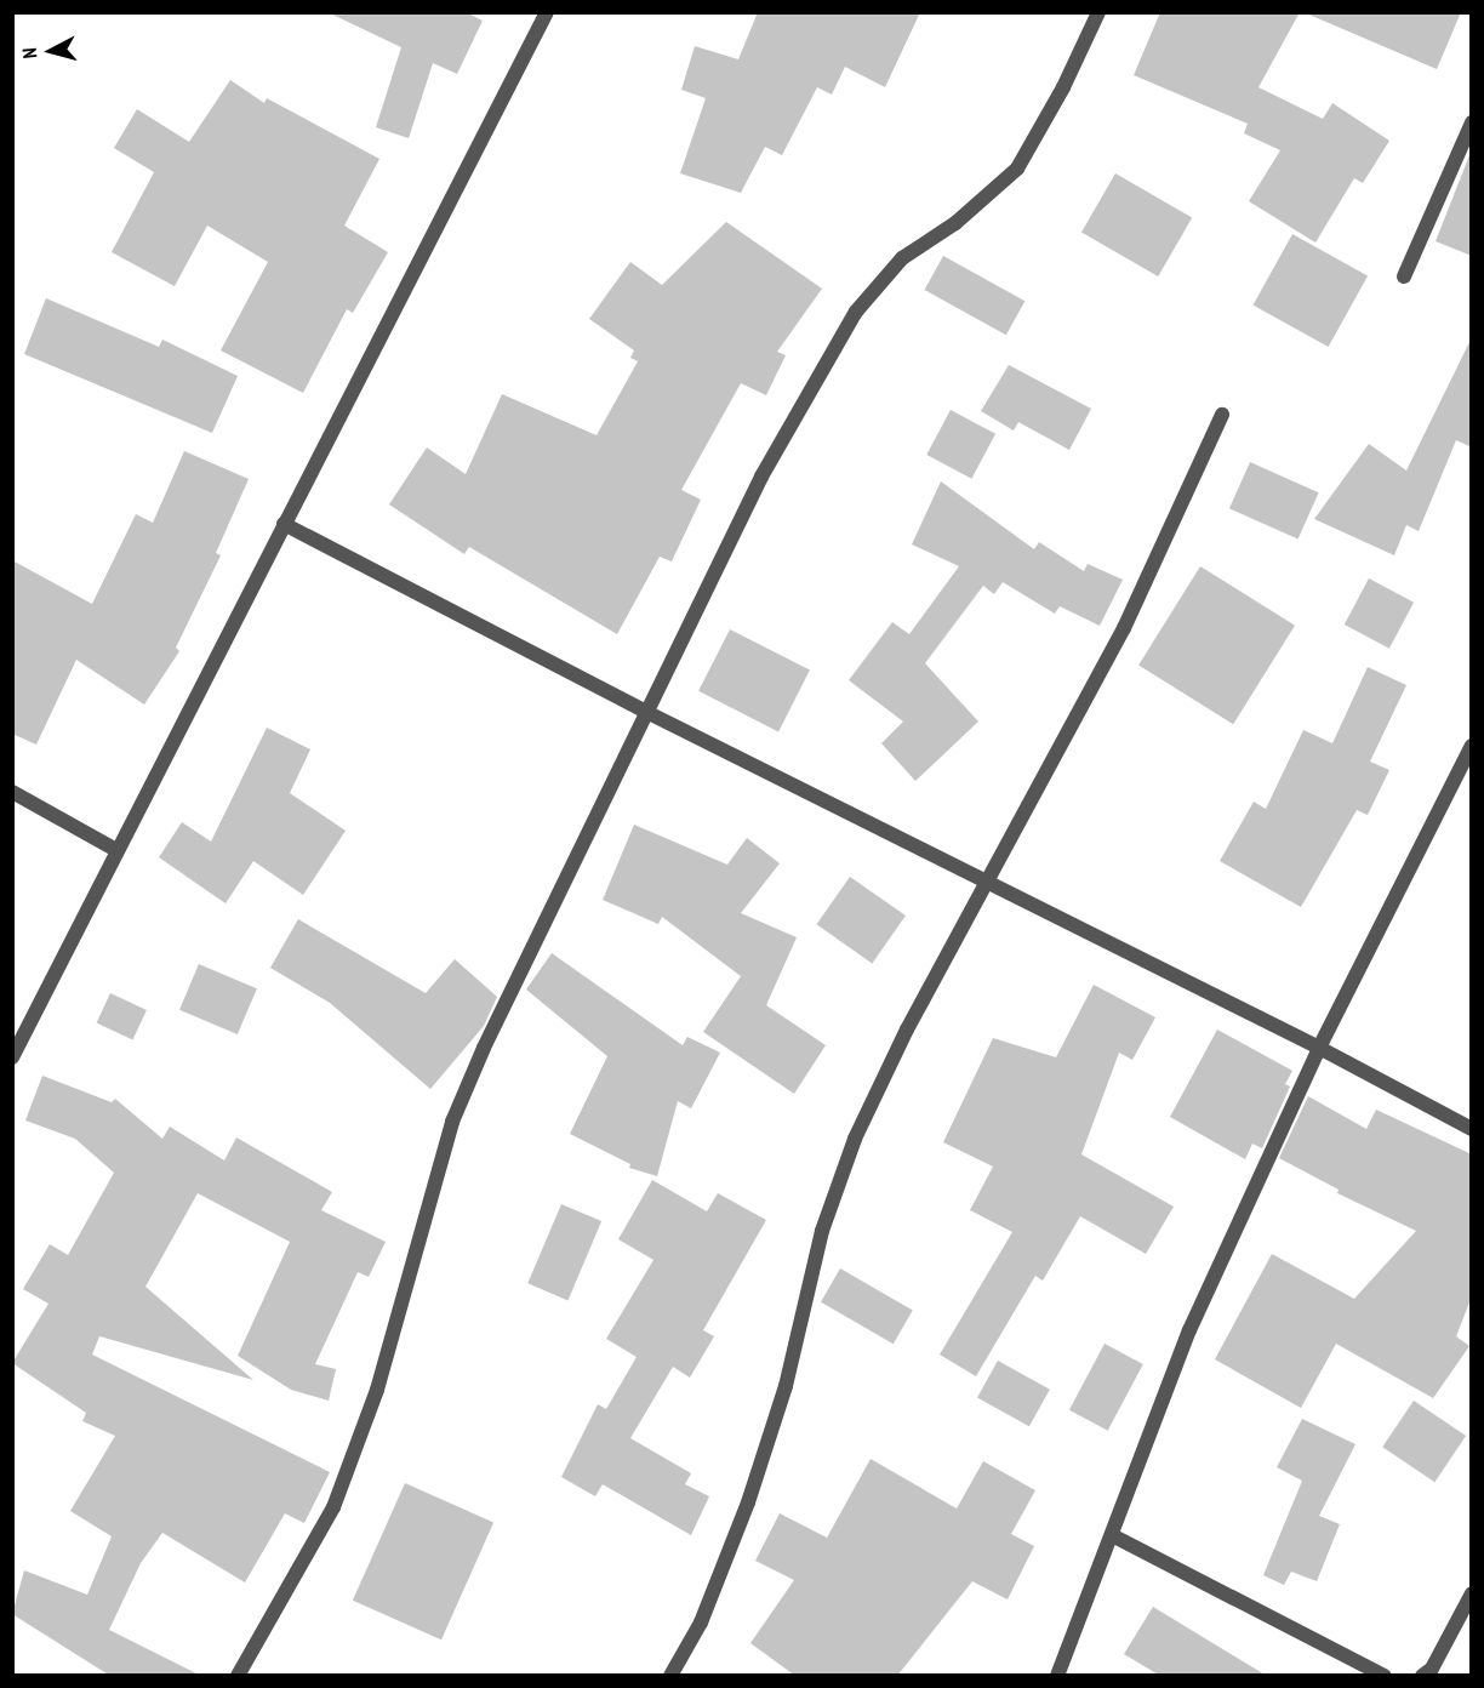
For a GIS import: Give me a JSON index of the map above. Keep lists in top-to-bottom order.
{
  "north": "left"
}
